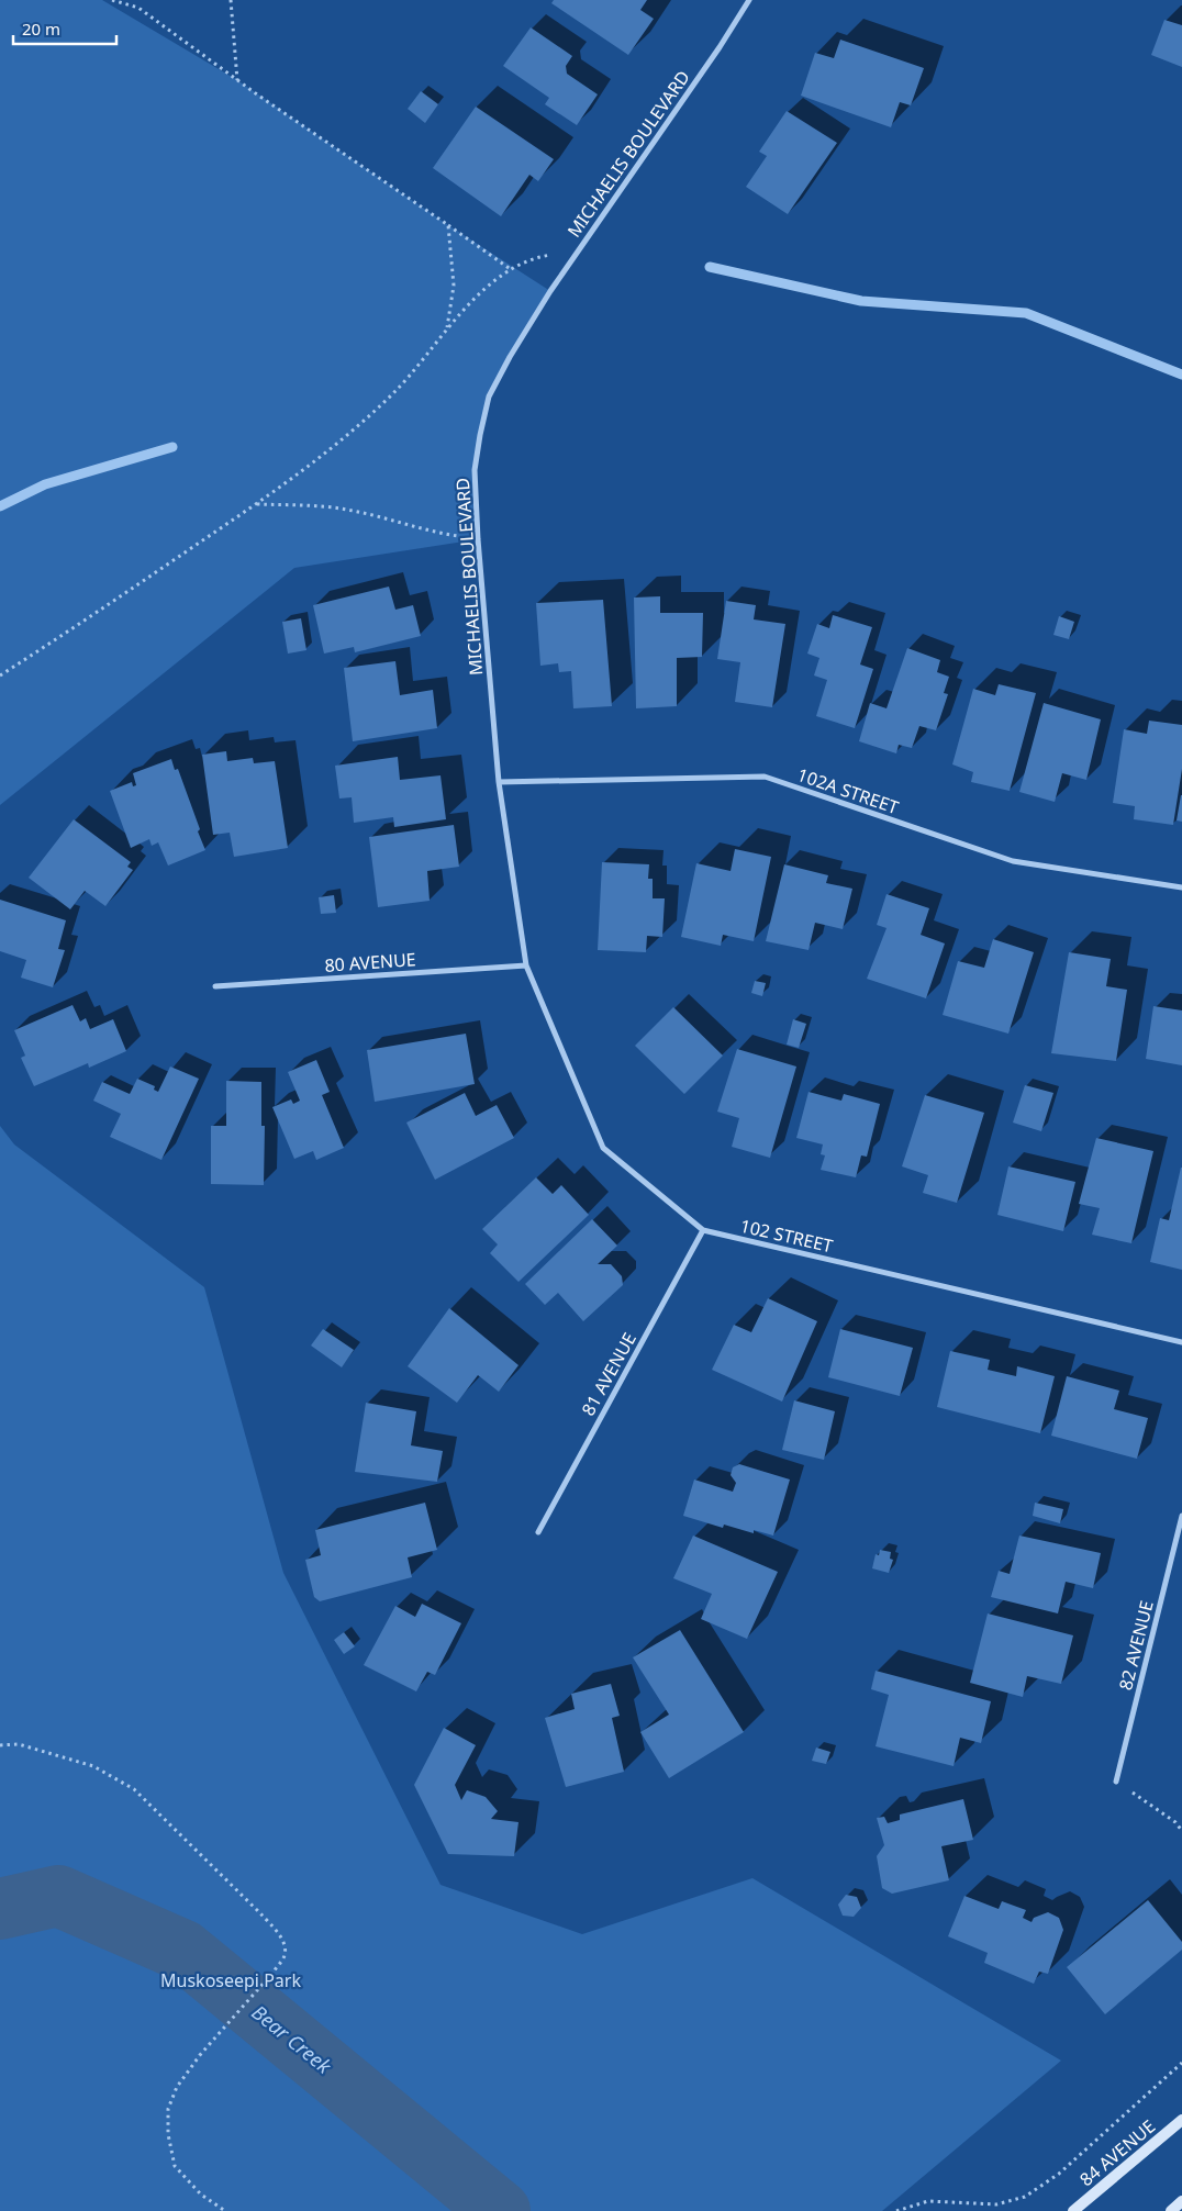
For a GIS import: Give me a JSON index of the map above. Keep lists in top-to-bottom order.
{
  "streets": {
    "main road": ["84 AVENUE"],
    "street": [
      "MICHAELIS BOULEVARD",
      "102A STREET",
      "80 AVENUE",
      "102 STREET",
      "81 AVENUE",
      "82 AVENUE"
    ]
  },
  "crossings": [
    ["MICHAELIS BOULEVARD", "102A STREET"],
    ["MICHAELIS BOULEVARD", "80 AVENUE"],
    ["MICHAELIS BOULEVARD", "102 STREET"],
    ["80 AVENUE", "102 STREET"],
    ["102 STREET", "81 AVENUE"]
  ],
  "water": ["Bear Creek"],
  "parks": ["Muskoseepi Park"],
  "scale_bar": "20 m"
}
